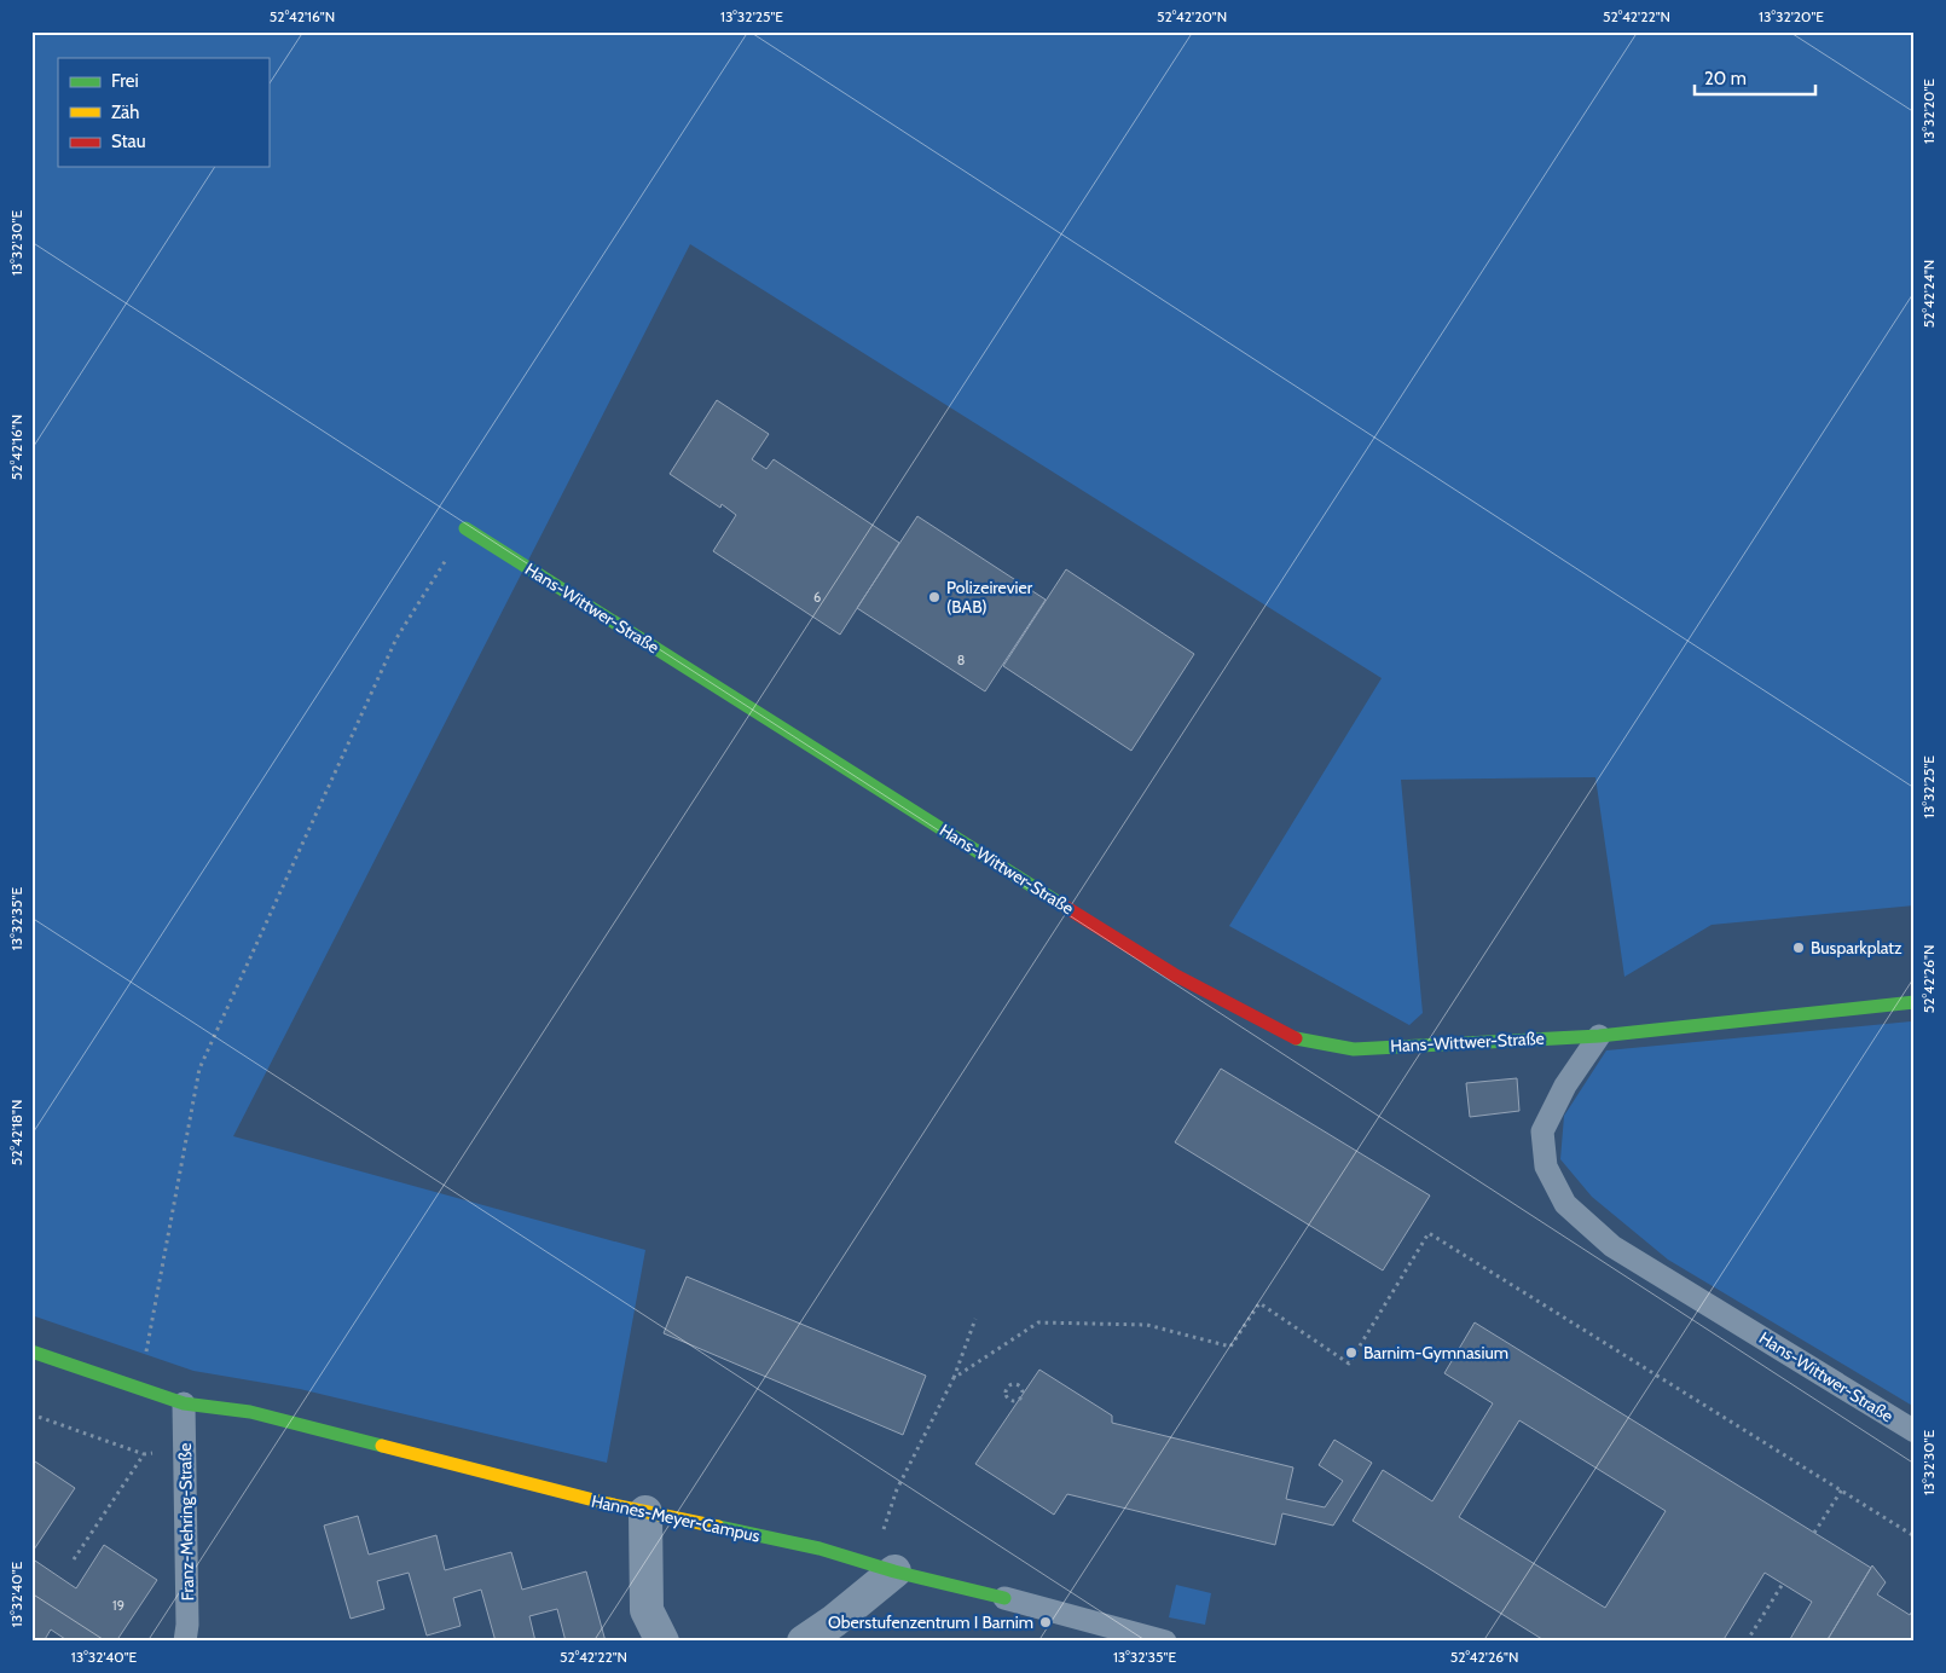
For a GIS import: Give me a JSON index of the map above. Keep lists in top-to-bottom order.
{
  "streets": {
    "street": ["Hans-Wittwer-Straße", "Hannes-Meyer-Campus"],
    "lane": ["Franz-Mehring-Straße"]
  },
  "crossings": [
    ["Hannes-Meyer-Campus", "Franz-Mehring-Straße"]
  ],
  "places": [
    "Polizeirevier (BAB)",
    "Busparkplatz",
    "Barnim-Gymnasium",
    "Oberstufenzentrum I Barnim"
  ],
  "house_numbers": ["6", "8", "19"],
  "legend": ["Frei", "Zäh", "Stau"],
  "scale_bar": "20 m",
  "coordinates": [
    "52°42'16\"N",
    "13°32'25\"E",
    "52°42'20\"N",
    "52°42'22\"N",
    "13°32'20\"E",
    "13°32'30\"E",
    "52°42'24\"N",
    "13°32'35\"E",
    "52°42'26\"N",
    "52°42'18\"N",
    "13°32'40\"E"
  ]
}
